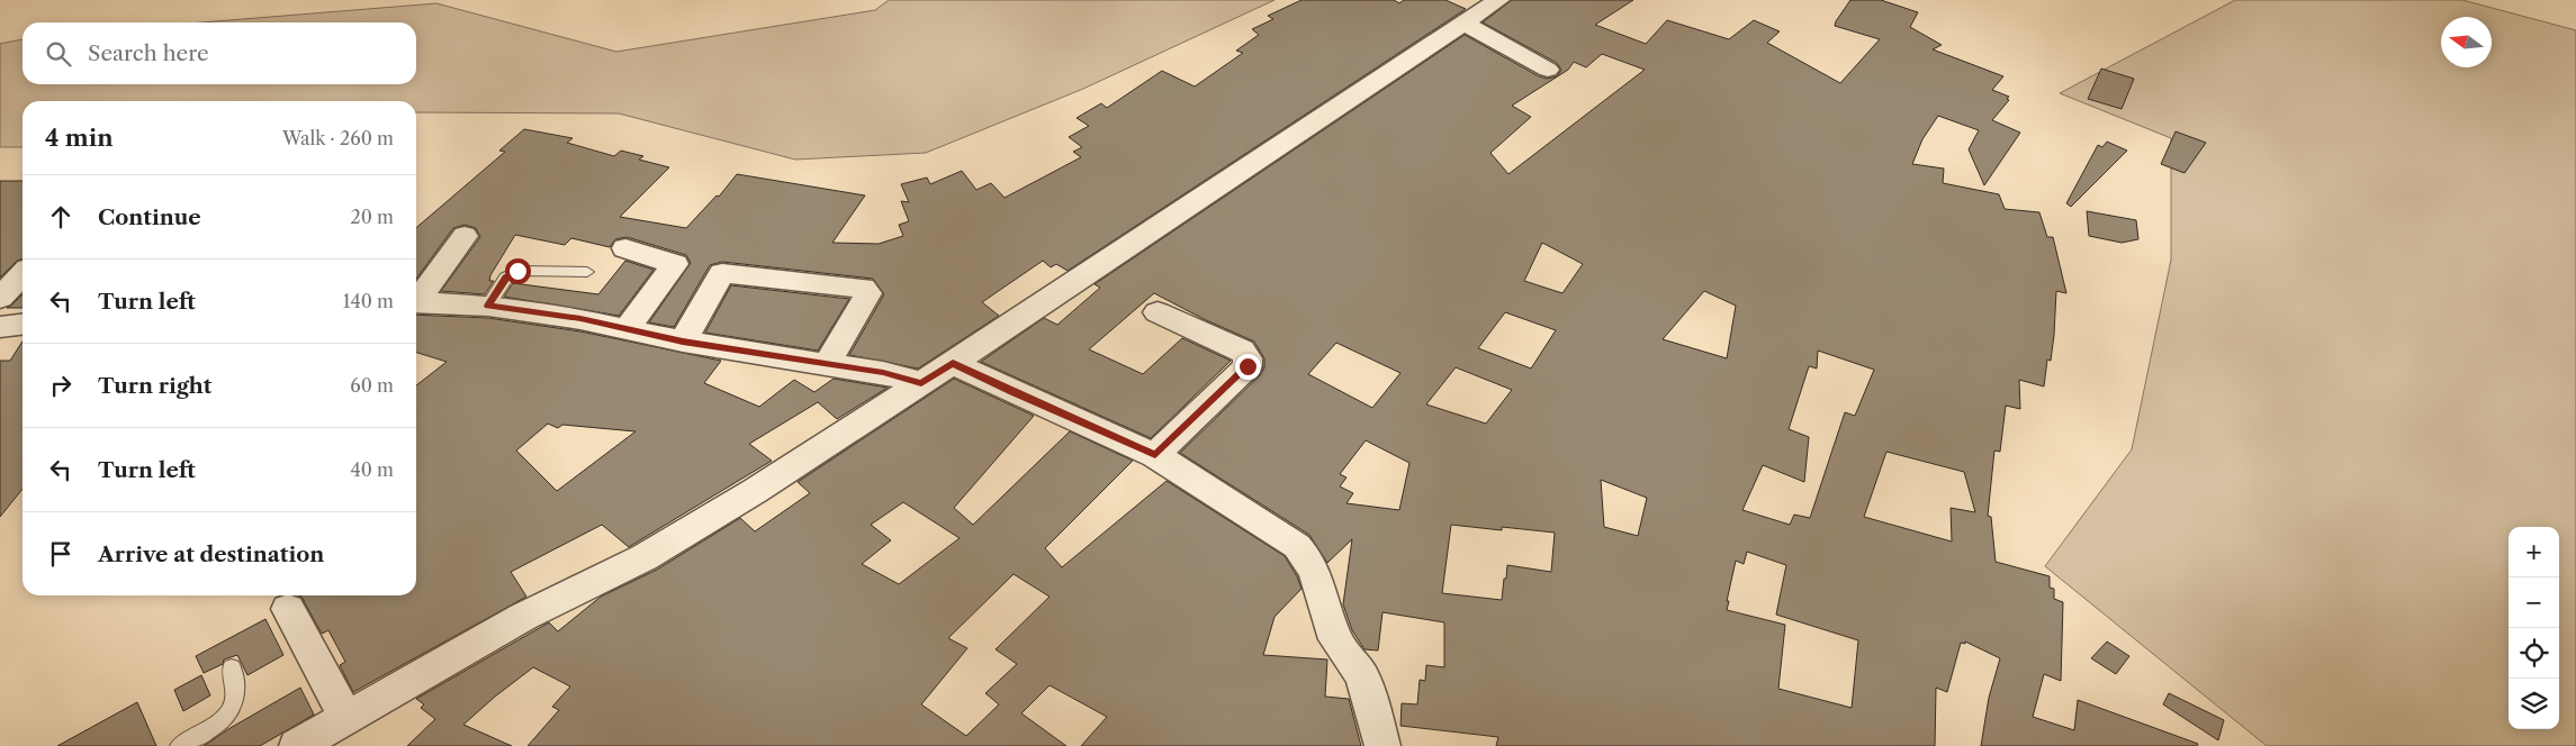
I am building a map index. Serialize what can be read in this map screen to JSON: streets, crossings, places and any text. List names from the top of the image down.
{
  "north": "left",
  "page": {
    "search": "Search here",
    "heading": ["4 min", "Walk · 260 m"],
    "list": [
      ["Continue", "20 m"],
      ["Turn left", "140 m"],
      ["Turn right", "60 m"],
      ["Turn left", "40 m"],
      "Arrive at destination"
    ],
    "map_buttons": ["+", "−"]
  }
}
